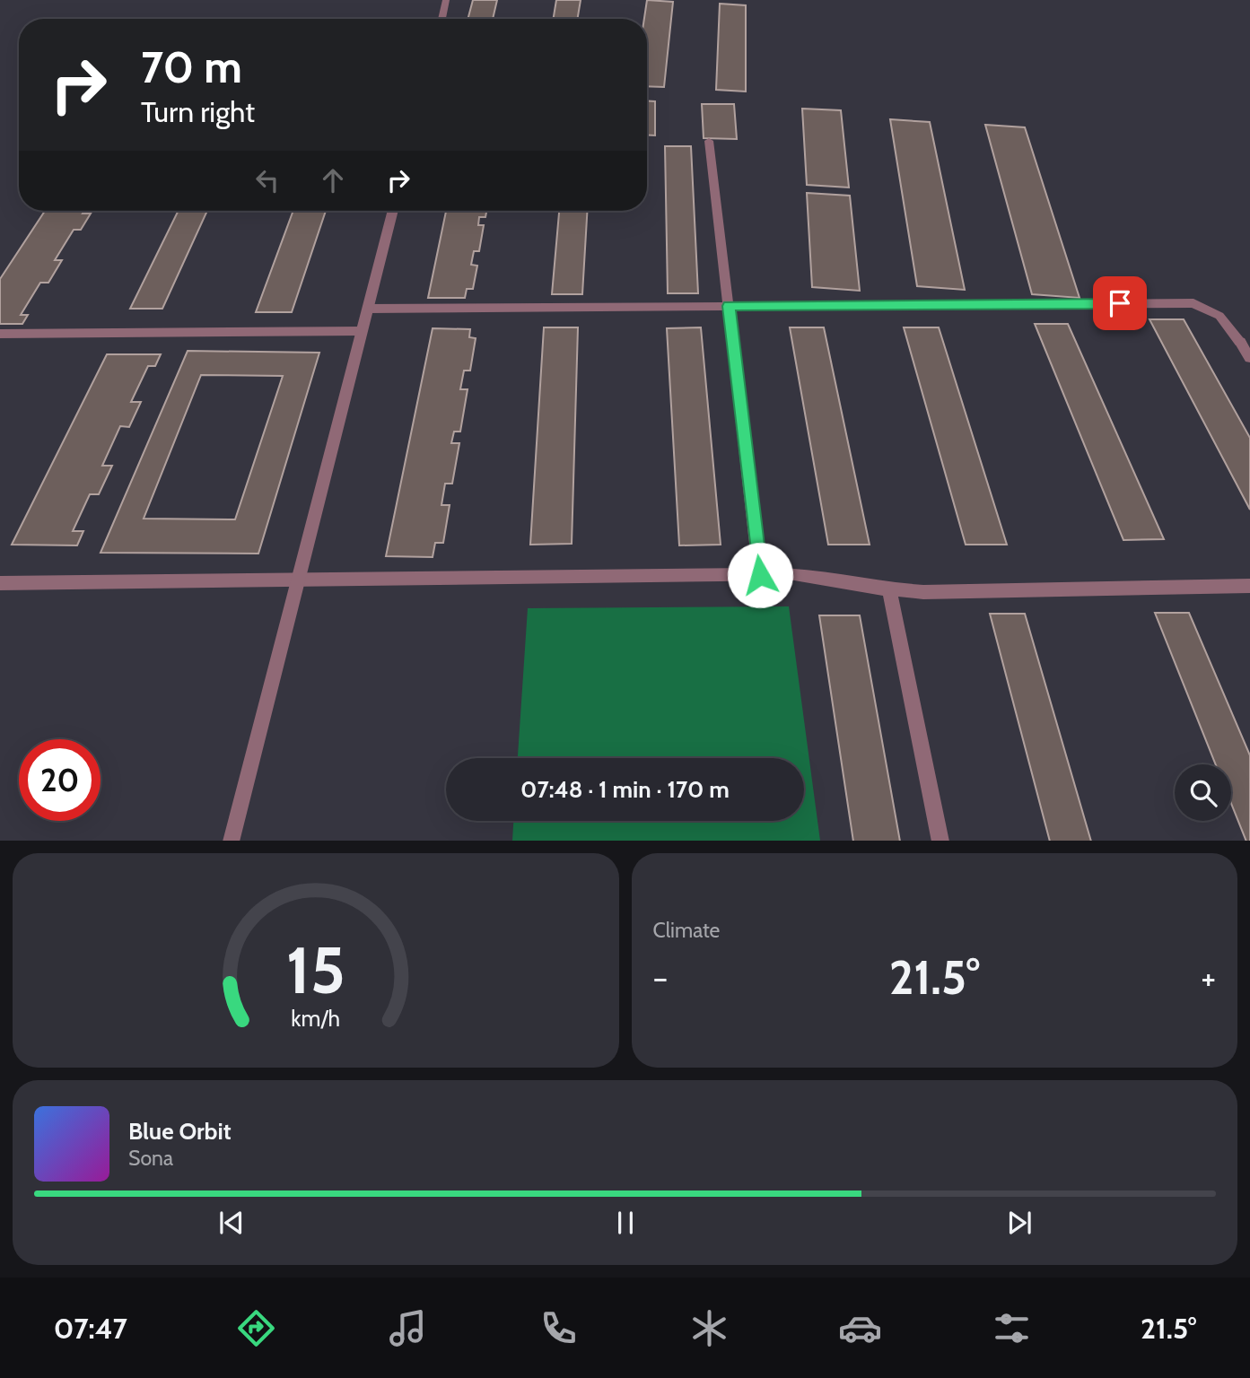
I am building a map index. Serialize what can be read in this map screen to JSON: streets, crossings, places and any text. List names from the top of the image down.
{
  "page": {
    "turn": ["70 m", "Turn right"],
    "limit": "20",
    "trip": "07:48 · 1 min · 170 m",
    "tile": "Climate",
    "heat": ["−", "21.5°", "+"],
    "song": ["Blue Orbit", "Sona"],
    "tabs": ["07:47", "21.5°"],
    "gauge": ["15", "km/h"]
  }
}
